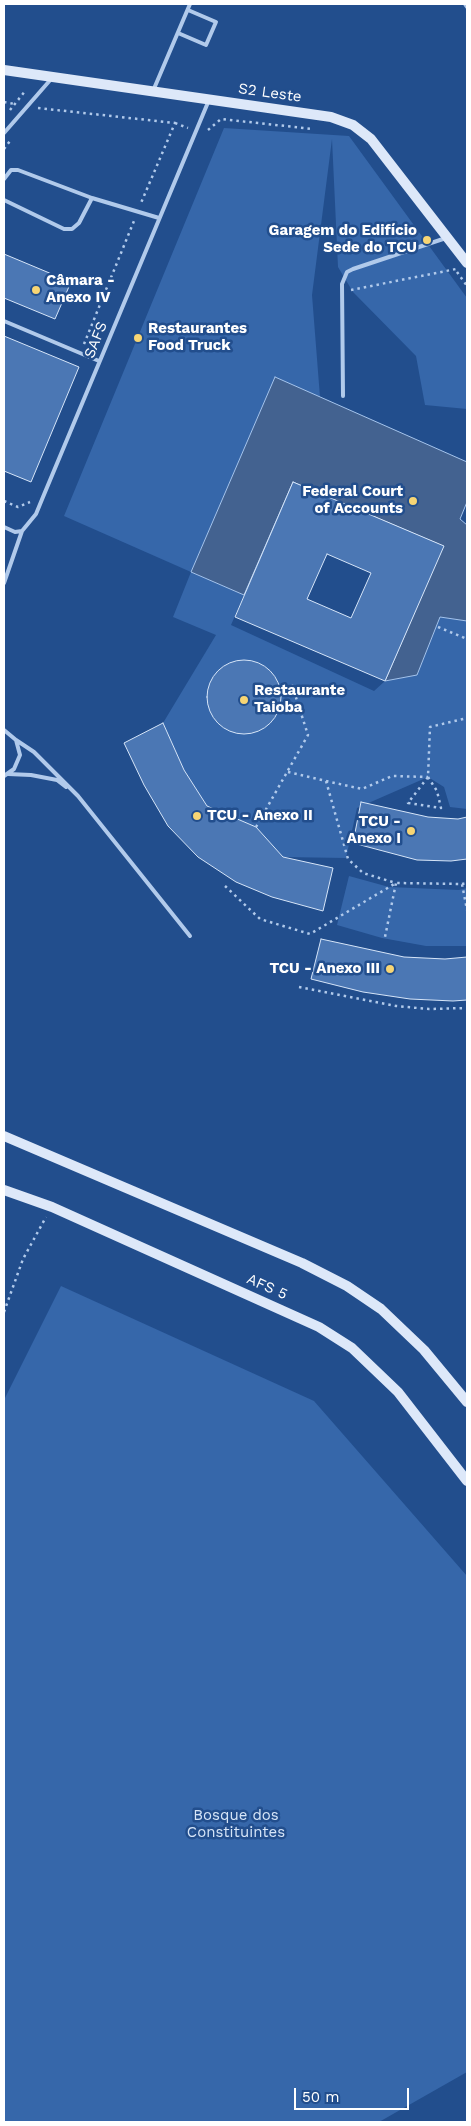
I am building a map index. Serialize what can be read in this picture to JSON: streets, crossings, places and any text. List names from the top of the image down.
{
  "streets": {
    "main road": ["S2 Leste", "AFS 5"],
    "lane": ["SAFS"]
  },
  "crossings": [
    ["S2 Leste", "SAFS"]
  ],
  "parks": ["Bosque dos Constituintes"],
  "places": [
    "Garagem do Edifício Sede do TCU",
    "Câmara - Anexo IV",
    "Restaurantes Food Truck",
    "Federal Court of Accounts",
    "Restaurante Taioba",
    "TCU - Anexo II",
    "TCU - Anexo I",
    "TCU - Anexo III"
  ],
  "scale_bar": "50 m"
}
